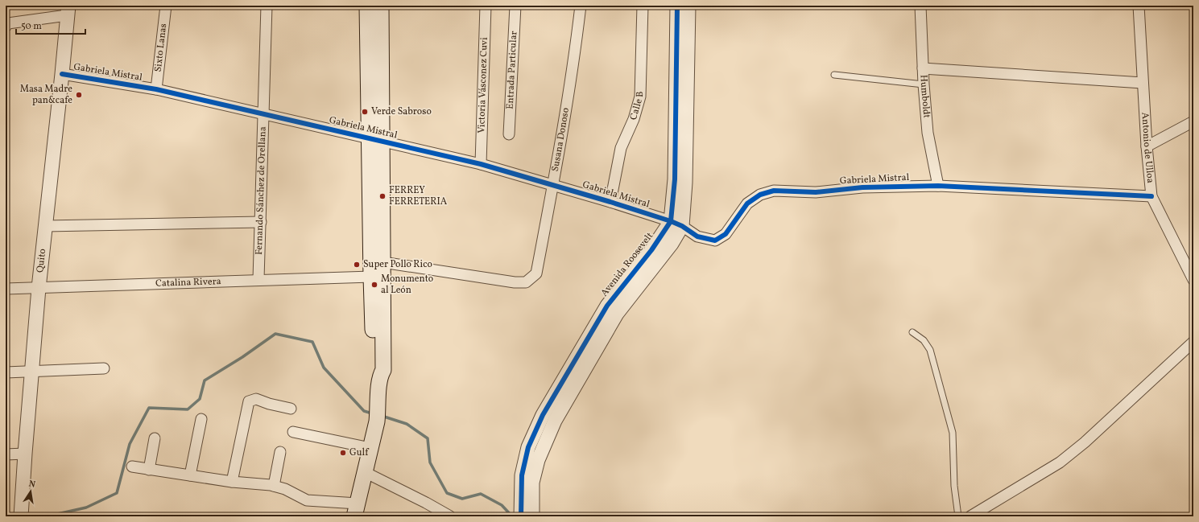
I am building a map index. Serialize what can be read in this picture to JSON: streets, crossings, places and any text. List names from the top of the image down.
{
  "streets": {
    "street": [
      "Sixto Lanas",
      "Entrada Particular",
      "Gabriela Mistral",
      "Victoria Vásconez Cuvi",
      "Humboldt",
      "Calle B",
      "Susana Donoso",
      "Antonio de Ulloa",
      "Fernando Sánchez de Orellana",
      "Quito",
      "Avenida Roosevelt",
      "Catalina Rivera"
    ]
  },
  "crossings": [
    ["Sixto Lanas", "Gabriela Mistral"],
    ["Gabriela Mistral", "Victoria Vásconez Cuvi"],
    ["Gabriela Mistral", "Humboldt"],
    ["Gabriela Mistral", "Calle B"],
    ["Gabriela Mistral", "Susana Donoso"],
    ["Gabriela Mistral", "Antonio de Ulloa"],
    ["Gabriela Mistral", "Fernando Sánchez de Orellana"],
    ["Gabriela Mistral", "Quito"],
    ["Gabriela Mistral", "Avenida Roosevelt"],
    ["Fernando Sánchez de Orellana", "Catalina Rivera"],
    ["Quito", "Catalina Rivera"]
  ],
  "places": [
    "Masa Madre pan&cafe",
    "Verde Sabroso",
    "FERREY FERRETERIA",
    "Super Pollo Rico",
    "Monumento al León",
    "Gulf"
  ],
  "scale_bar": "50 m",
  "north": "top"
}
